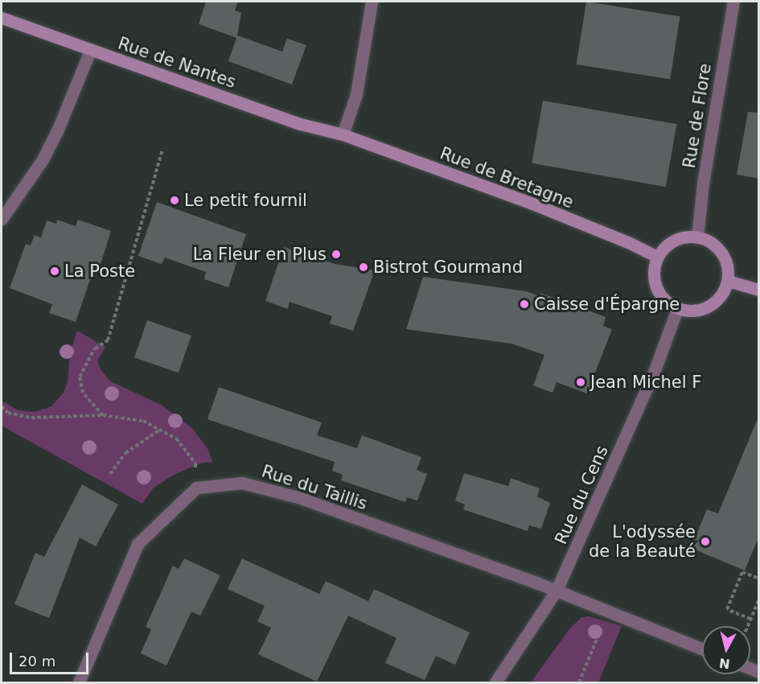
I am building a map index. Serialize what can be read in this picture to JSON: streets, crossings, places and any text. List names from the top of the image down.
{
  "streets": {
    "main road": ["Rue de Nantes", "Rue de Bretagne"],
    "street": ["Rue de Flore", "Rue du Taillis", "Rue du Cens"]
  },
  "crossings": [
    ["Rue de Nantes", "Rue de Bretagne"],
    ["Rue de Flore", "Rue de Bretagne"],
    ["Rue de Flore", "Rue du Cens"],
    ["Rue de Bretagne", "Rue du Cens"],
    ["Rue du Taillis", "Rue du Cens"]
  ],
  "places": [
    "Le petit fournil",
    "La Fleur en Plus",
    "Bistrot Gourmand",
    "La Poste",
    "Caisse d'Épargne",
    "Jean Michel F",
    "L'odyssée de la Beauté"
  ],
  "scale_bar": "20 m",
  "north": "bottom"
}
